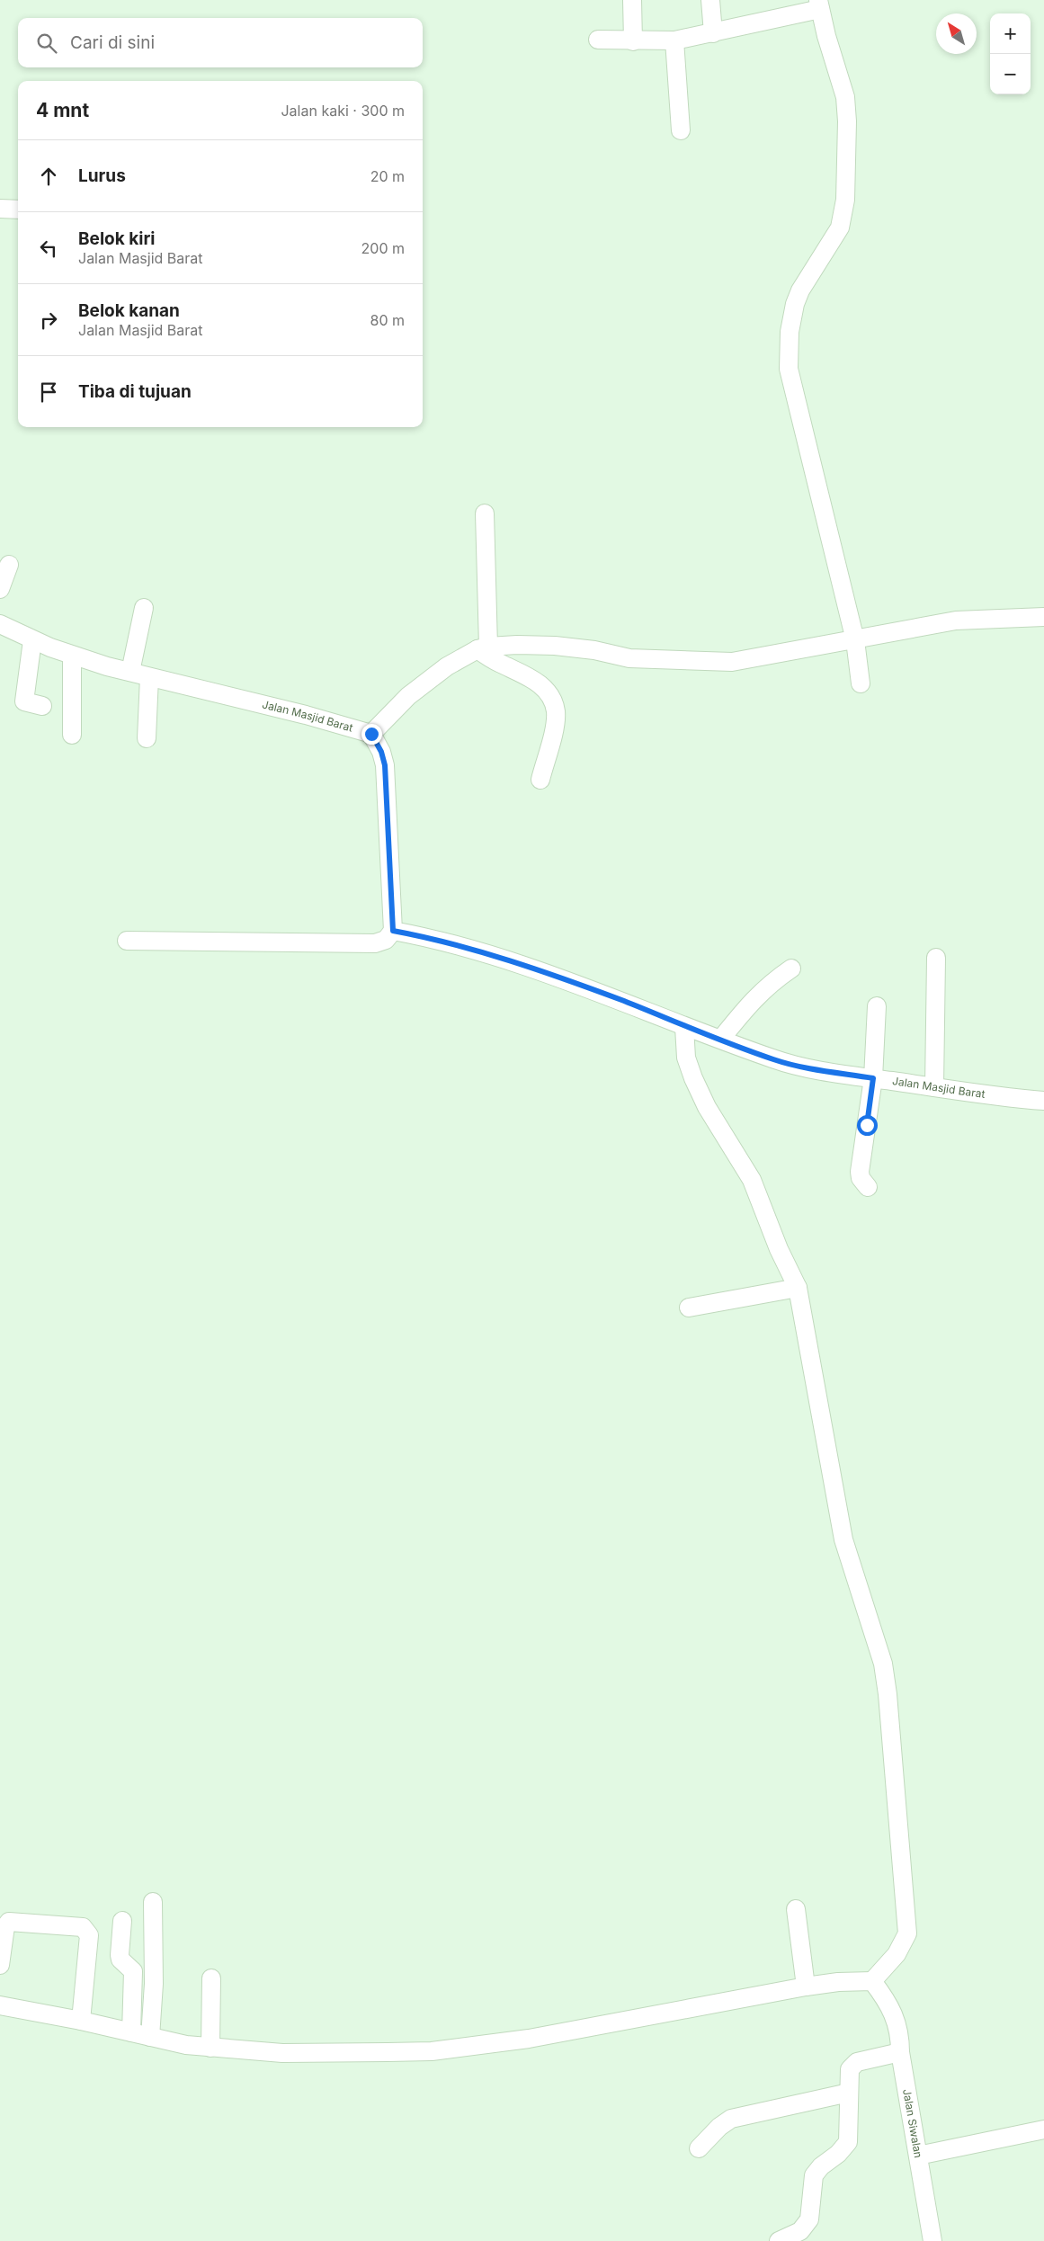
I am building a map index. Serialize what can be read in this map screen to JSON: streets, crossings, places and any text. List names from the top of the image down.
{
  "streets": {
    "street": ["Jalan Masjid Barat", "Jalan Siwalan"]
  },
  "north": "top left",
  "page": {
    "map_buttons": ["+", "−"],
    "search": "Cari di sini",
    "heading": ["4 mnt", "Jalan kaki · 300 m"],
    "list": [
      ["Lurus", "20 m"],
      ["Belok kiri", "Jalan Masjid Barat", "200 m"],
      ["Belok kanan", "Jalan Masjid Barat", "80 m"],
      "Tiba di tujuan"
    ]
  }
}
